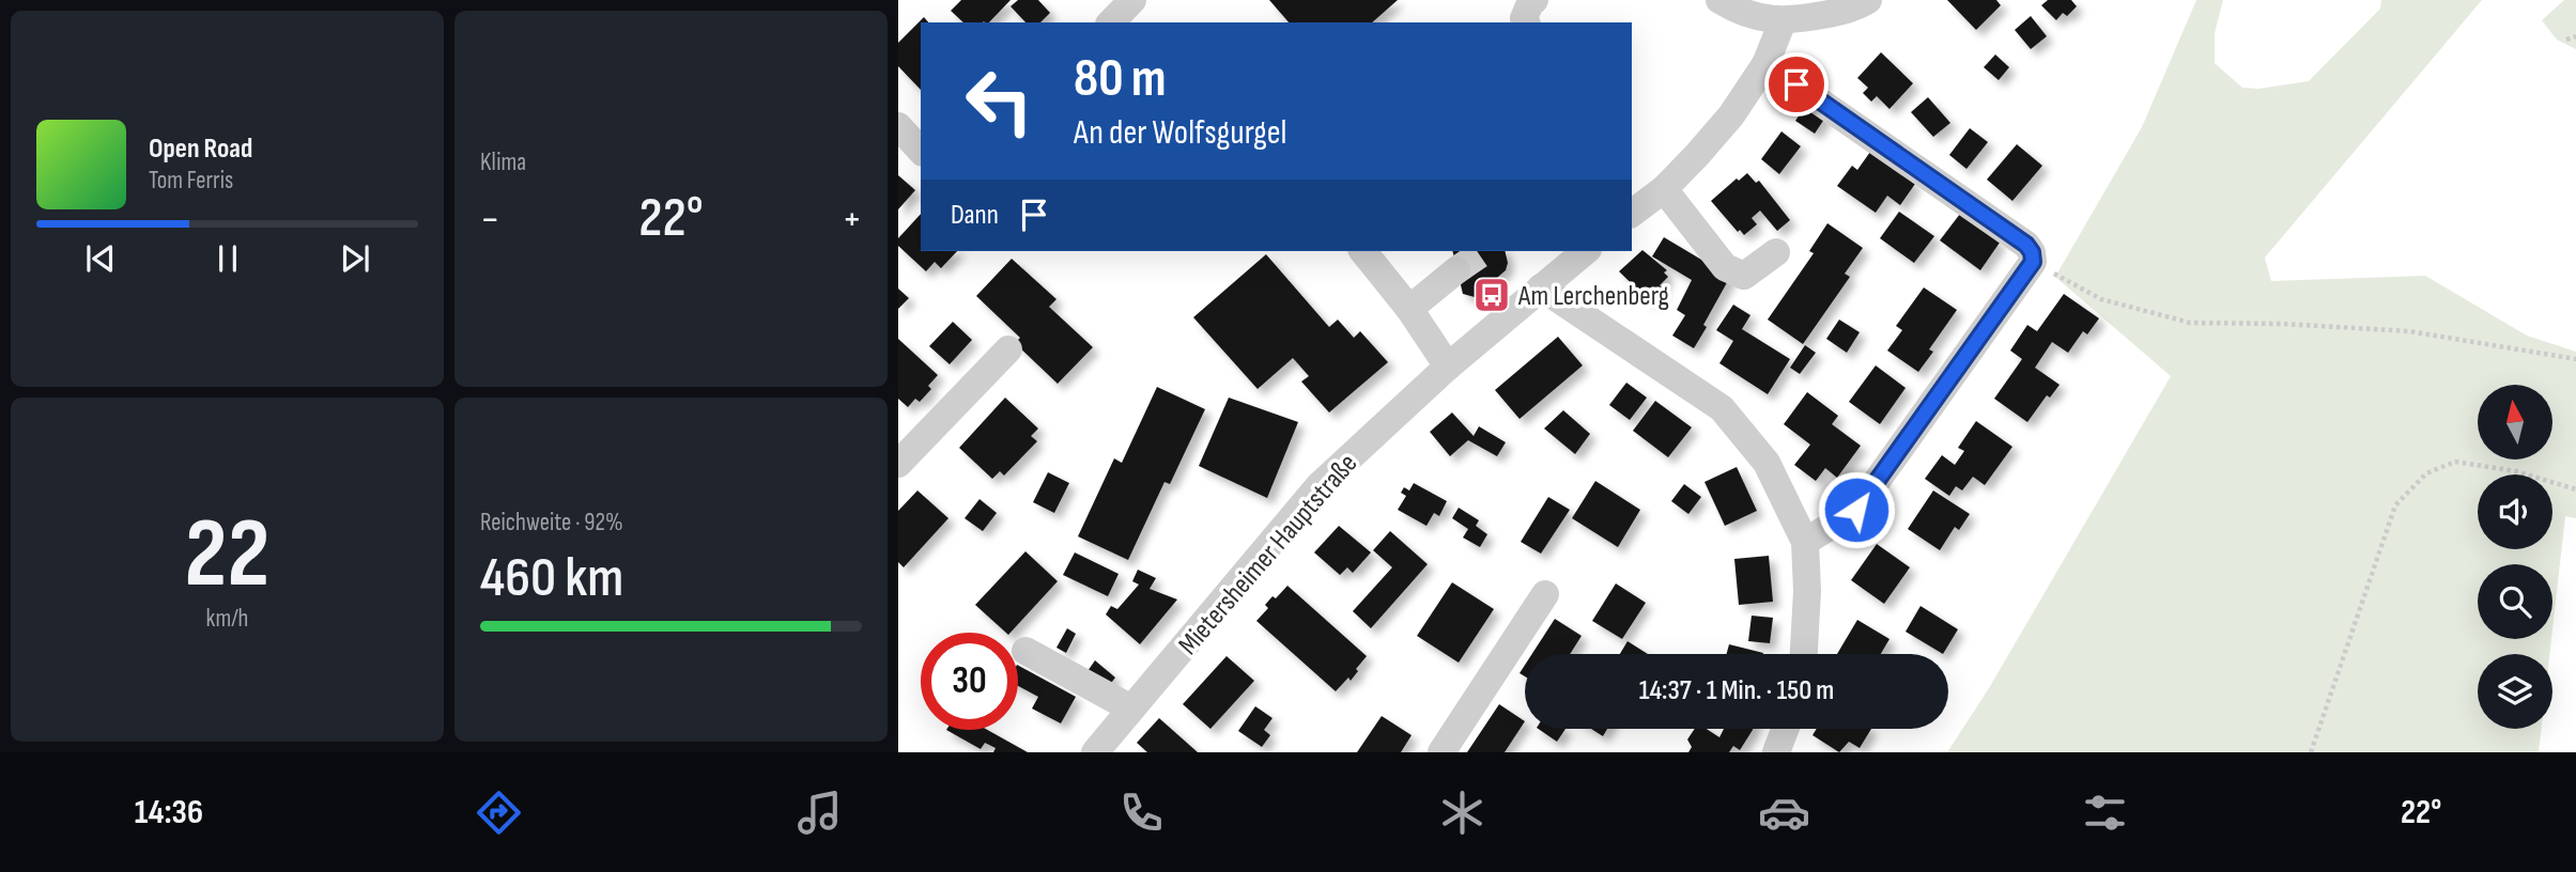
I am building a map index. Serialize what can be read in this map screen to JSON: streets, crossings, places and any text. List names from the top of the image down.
{
  "streets": {
    "street": ["Mietersheimer Hauptstraße"]
  },
  "places": {
    "bus stop": ["Am Lerchenberg"]
  },
  "north": "top",
  "page": {
    "tile": [
      "Klima",
      ["22", "km/h"],
      ["Reichweite · 92%", "460 km"]
    ],
    "turn": ["80 m", "An der Wolfsgurgel"],
    "song": ["Open Road", "Tom Ferris"],
    "then": "Dann",
    "heat": ["−", "22°", "+"],
    "limit": "30",
    "trip": "14:37 · 1 Min. · 150 m",
    "tabs": ["14:36", "22°"]
  }
}
